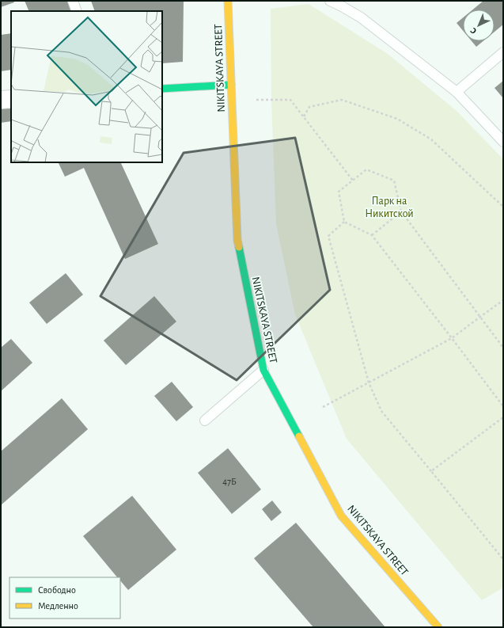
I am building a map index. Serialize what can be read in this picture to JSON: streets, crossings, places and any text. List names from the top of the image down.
{
  "streets": {
    "street": ["NIKITSKAYA STREET"]
  },
  "parks": ["Парк на Никитской"],
  "house_numbers": ["47Б"],
  "legend": ["Свободно", "Медленно"],
  "north": "bottom left"
}
